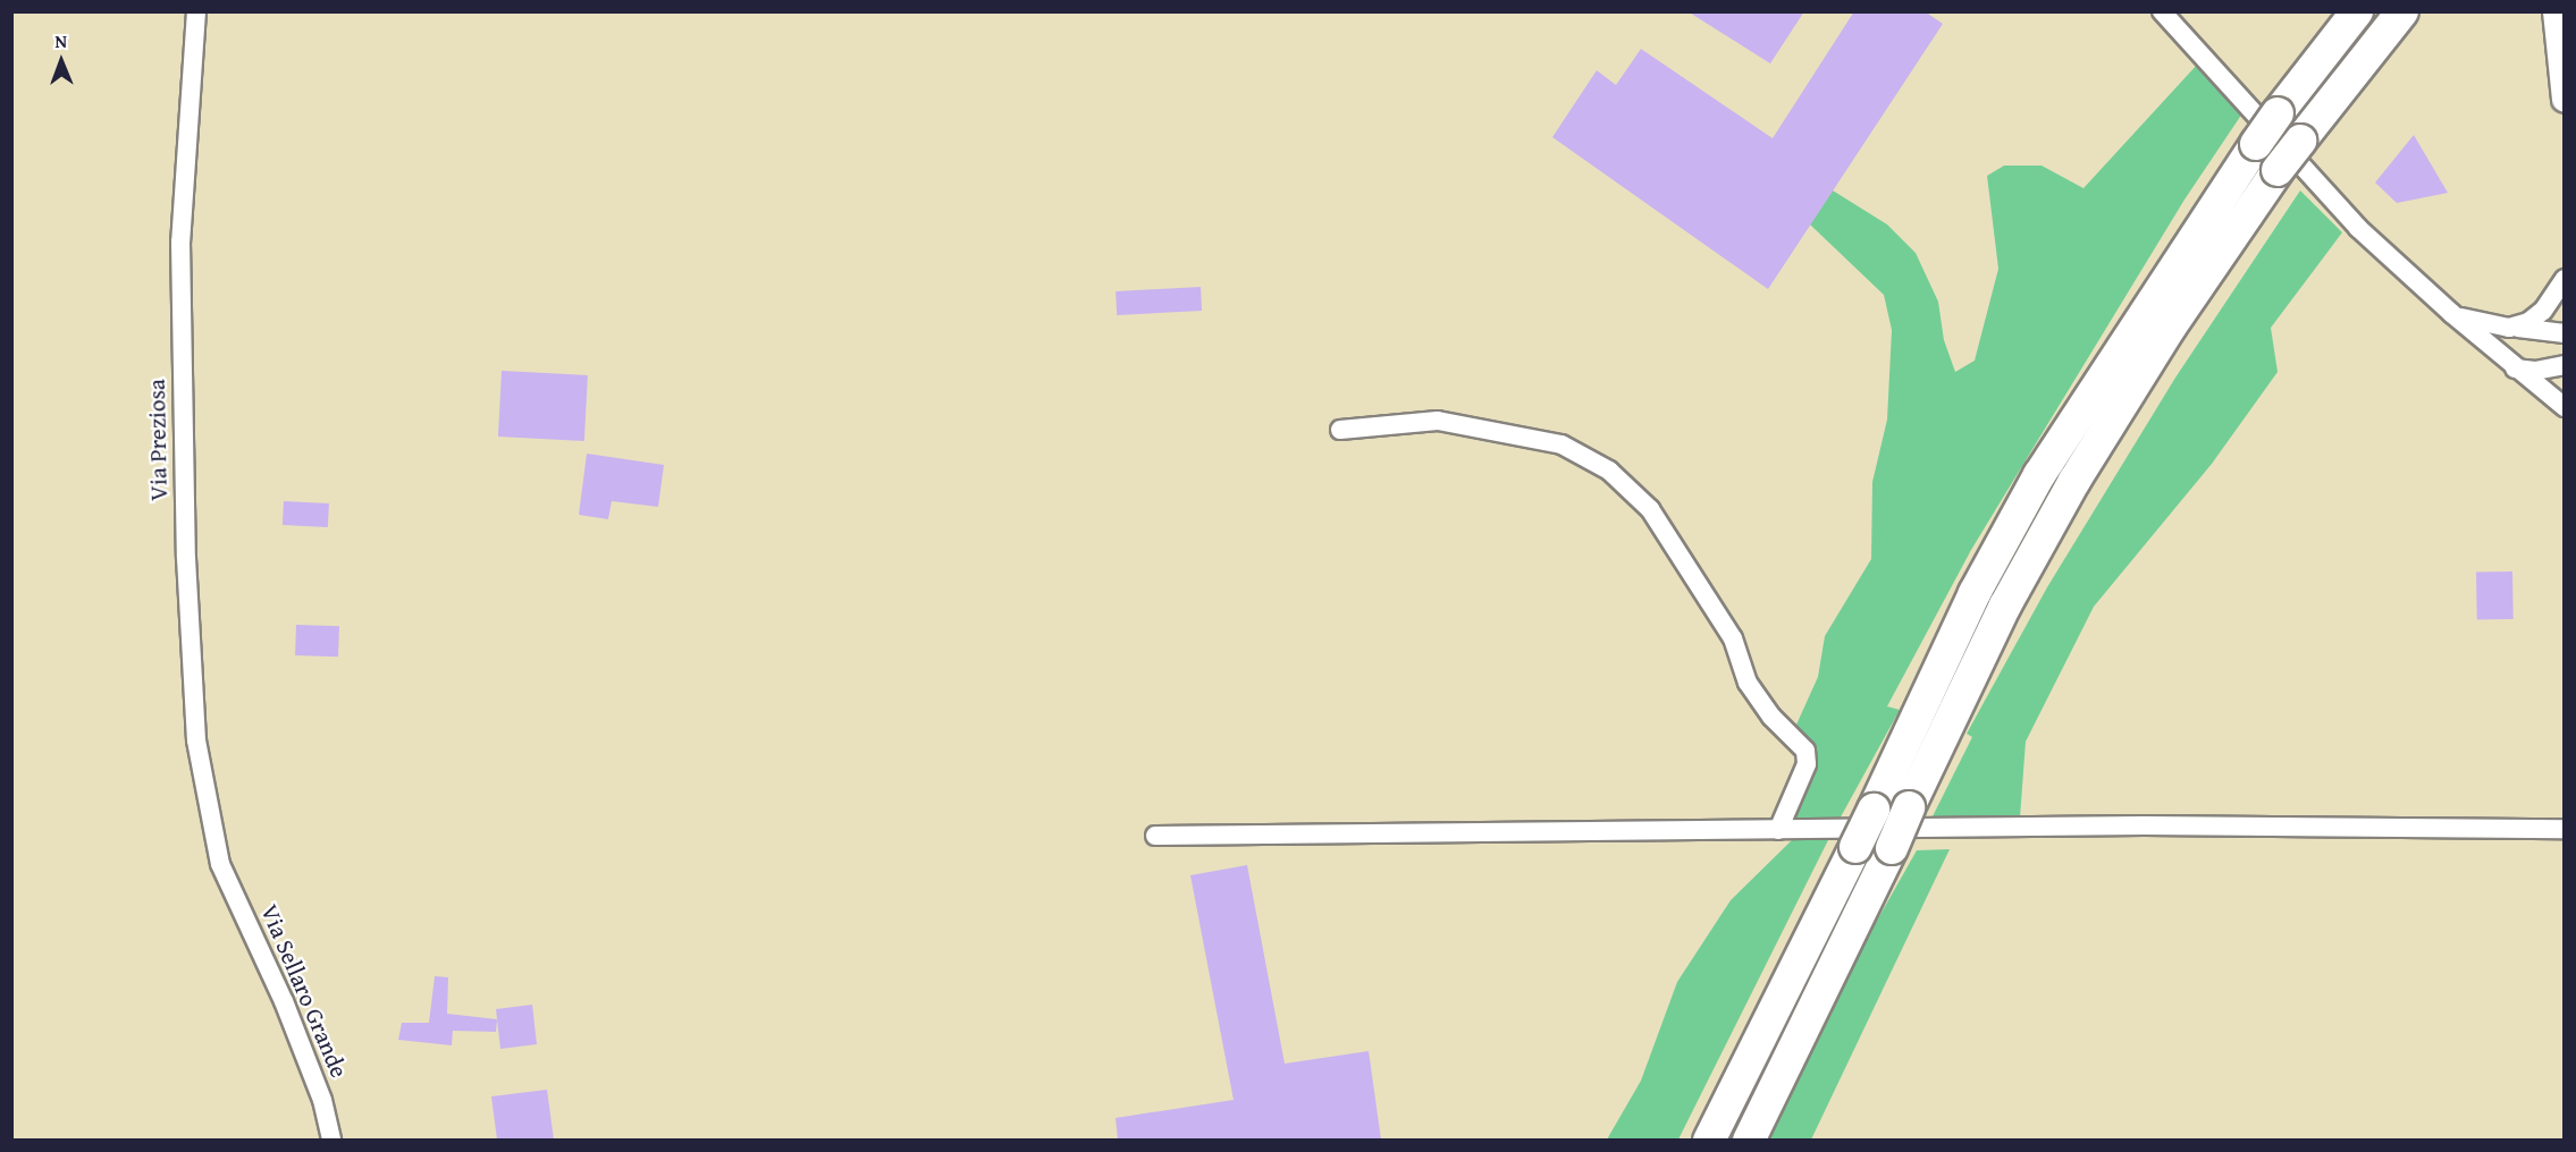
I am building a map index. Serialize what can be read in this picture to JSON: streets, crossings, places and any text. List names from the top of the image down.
{
  "streets": {
    "street": ["Via Preziosa", "Via Sellaro Grande"]
  },
  "crossings": [
    ["Via Preziosa", "Via Sellaro Grande"]
  ],
  "north": "top"
}
